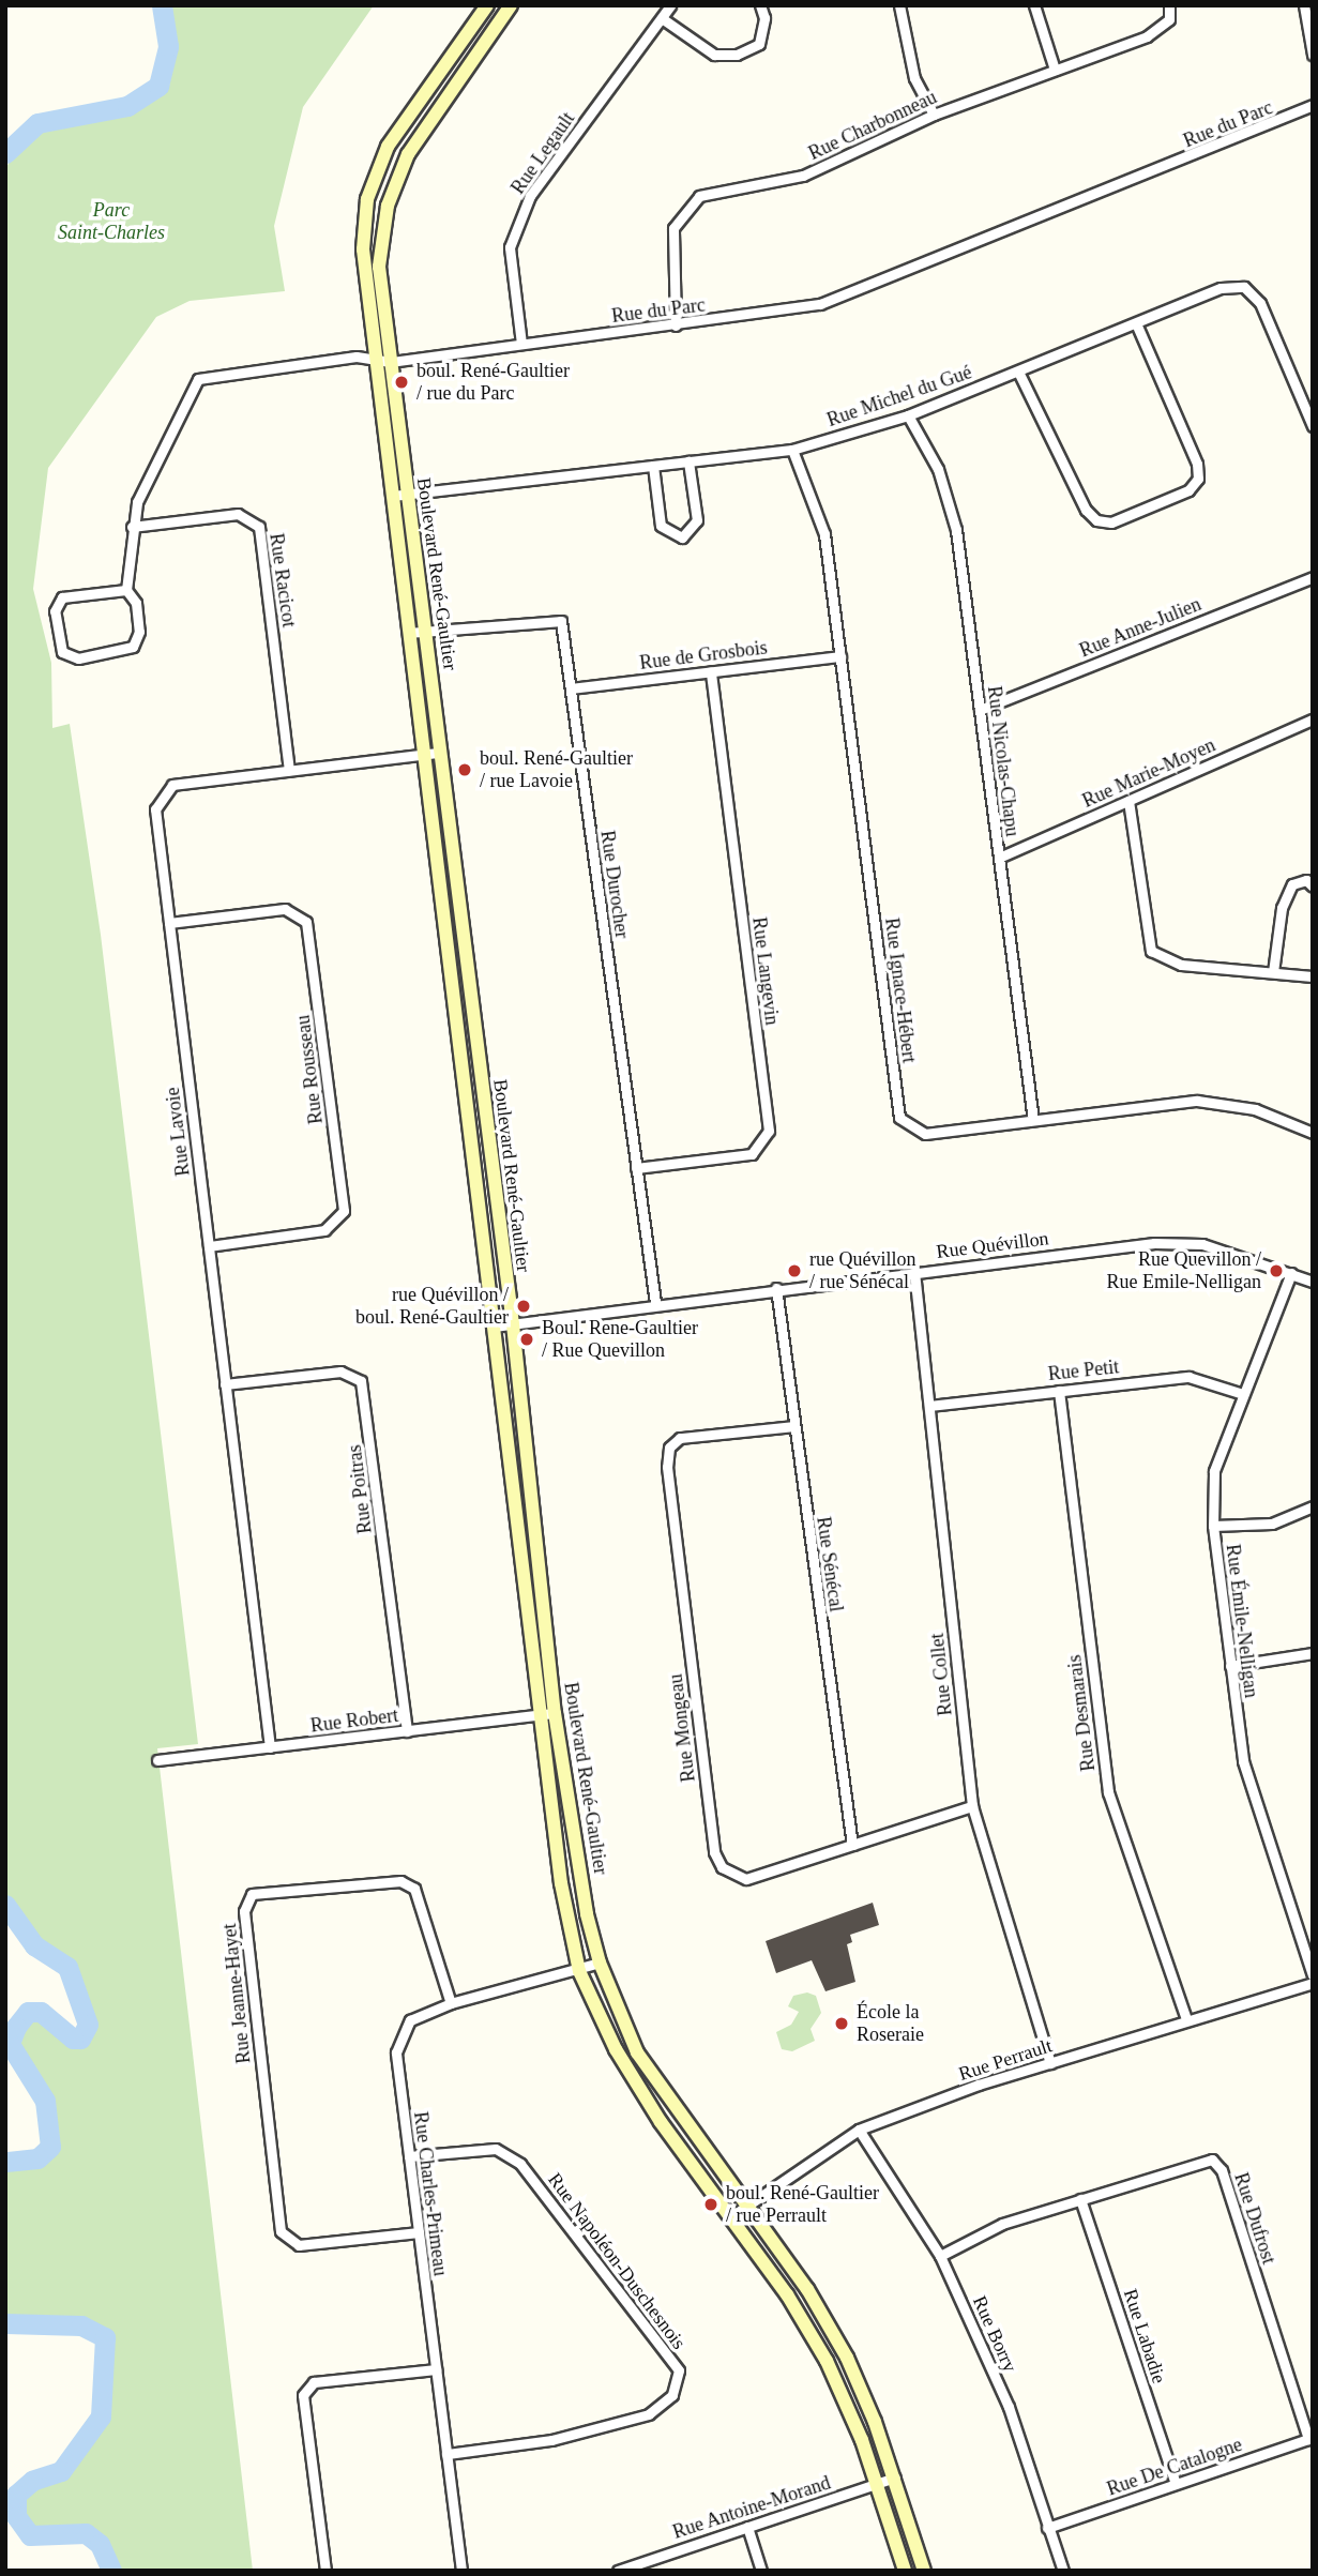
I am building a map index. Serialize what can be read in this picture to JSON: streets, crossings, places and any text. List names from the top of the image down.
{
  "streets": {
    "street": [
      "Rue du Parc",
      "Rue Charbonneau",
      "Rue Legault",
      "Rue Michel du Gué",
      "Boulevard René-Gaultier",
      "Rue Racicot",
      "Rue Anne-Julien",
      "Rue de Grosbois",
      "Rue Nicolas-Chapu",
      "Rue Marie-Moyen",
      "Rue Durocher",
      "Rue Langevin",
      "Rue Ignace-Hébert",
      "Rue Rousseau",
      "Rue Lavoie",
      "Rue Quévillon",
      "Rue Petit",
      "Rue Poitras",
      "Rue Sénécal",
      "Rue Émile-Nelligan",
      "Rue Collet",
      "Rue Desmarais",
      "Rue Robert",
      "Rue Mongeau",
      "Rue Jeanne-Hayet",
      "Rue Perrault",
      "Rue Charles-Primeau",
      "Rue Dufrost",
      "Rue Napoléon-Duschesnois",
      "Rue Borry",
      "Rue Labadie",
      "Rue De Catalogne",
      "Rue Antoine-Morand"
    ]
  },
  "crossings": [
    ["Rue du Parc", "Rue Charbonneau"],
    ["Rue du Parc", "Rue Legault"],
    ["Rue du Parc", "Boulevard René-Gaultier"],
    ["Rue du Parc", "Rue Racicot"],
    ["Rue Michel du Gué", "Boulevard René-Gaultier"],
    ["Rue Michel du Gué", "Rue Nicolas-Chapu"],
    ["Rue Michel du Gué", "Rue Ignace-Hébert"],
    ["Boulevard René-Gaultier", "Rue Durocher"],
    ["Boulevard René-Gaultier", "Rue Lavoie"],
    ["Boulevard René-Gaultier", "Rue Quévillon"],
    ["Boulevard René-Gaultier", "Rue Robert"],
    ["Boulevard René-Gaultier", "Rue Perrault"],
    ["Boulevard René-Gaultier", "Rue Charles-Primeau"],
    ["Boulevard René-Gaultier", "Rue Antoine-Morand"],
    ["Rue Racicot", "Rue Lavoie"],
    ["Rue Anne-Julien", "Rue Nicolas-Chapu"],
    ["Rue de Grosbois", "Rue Durocher"],
    ["Rue de Grosbois", "Rue Langevin"],
    ["Rue de Grosbois", "Rue Ignace-Hébert"],
    ["Rue Nicolas-Chapu", "Rue Marie-Moyen"],
    ["Rue Nicolas-Chapu", "Rue Ignace-Hébert"],
    ["Rue Durocher", "Rue Langevin"],
    ["Rue Durocher", "Rue Quévillon"],
    ["Rue Rousseau", "Rue Lavoie"],
    ["Rue Lavoie", "Rue Poitras"],
    ["Rue Lavoie", "Rue Robert"],
    ["Rue Quévillon", "Rue Sénécal"],
    ["Rue Quévillon", "Rue Émile-Nelligan"],
    ["Rue Quévillon", "Rue Collet"],
    ["Rue Petit", "Rue Émile-Nelligan"],
    ["Rue Petit", "Rue Collet"],
    ["Rue Petit", "Rue Desmarais"],
    ["Rue Poitras", "Rue Robert"],
    ["Rue Sénécal", "Rue Mongeau"],
    ["Rue Collet", "Rue Mongeau"],
    ["Rue Collet", "Rue Perrault"],
    ["Rue Desmarais", "Rue Perrault"],
    ["Rue Jeanne-Hayet", "Rue Charles-Primeau"],
    ["Rue Perrault", "Rue Borry"],
    ["Rue Charles-Primeau", "Rue Napoléon-Duschesnois"],
    ["Rue Dufrost", "Rue Borry"],
    ["Rue Dufrost", "Rue Labadie"],
    ["Rue Dufrost", "Rue De Catalogne"],
    ["Rue Borry", "Rue De Catalogne"],
    ["Rue Labadie", "Rue De Catalogne"]
  ],
  "parks": ["Parc Saint-Charles"],
  "places": [
    "boul. René-Gaultier / rue du Parc",
    "boul. René-Gaultier / rue Lavoie",
    "rue Quévillon / rue Sénécal",
    "Rue Quevillon / Rue Emile-Nelligan",
    "rue Quévillon / boul. René-Gaultier",
    "Boul. Rene-Gaultier / Rue Quevillon",
    "École la Roseraie",
    "boul. René-Gaultier / rue Perrault"
  ]
}
